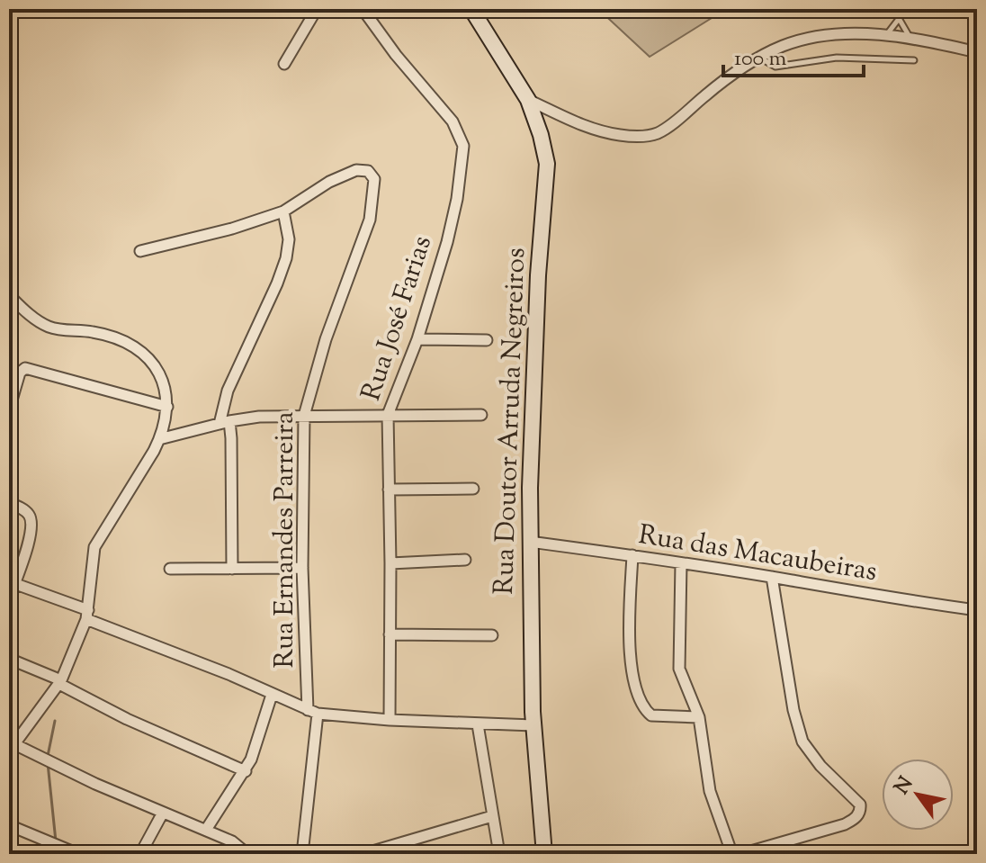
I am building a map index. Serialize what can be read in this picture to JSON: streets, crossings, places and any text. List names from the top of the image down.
{
  "streets": {
    "street": [
      "Rua José Farias",
      "Rua Doutor Arruda Negreiros",
      "Rua Ernandes Parreira",
      "Rua das Macaubeiras"
    ]
  },
  "crossings": [
    ["Rua Doutor Arruda Negreiros", "Rua das Macaubeiras"]
  ],
  "scale_bar": "100 m",
  "north": "top left"
}
